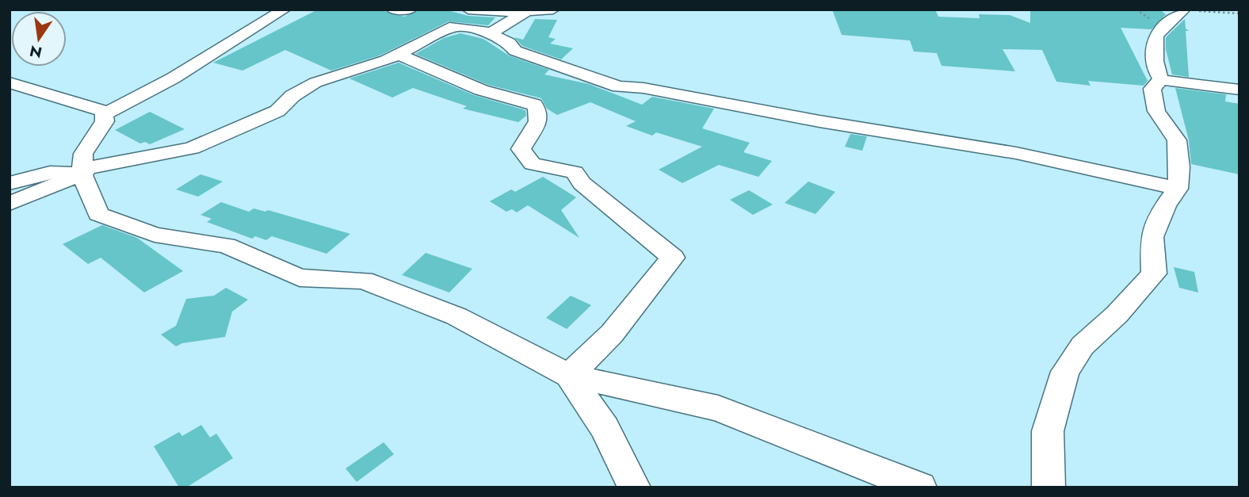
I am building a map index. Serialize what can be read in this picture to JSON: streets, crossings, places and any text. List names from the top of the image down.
{
  "north": "bottom"
}
